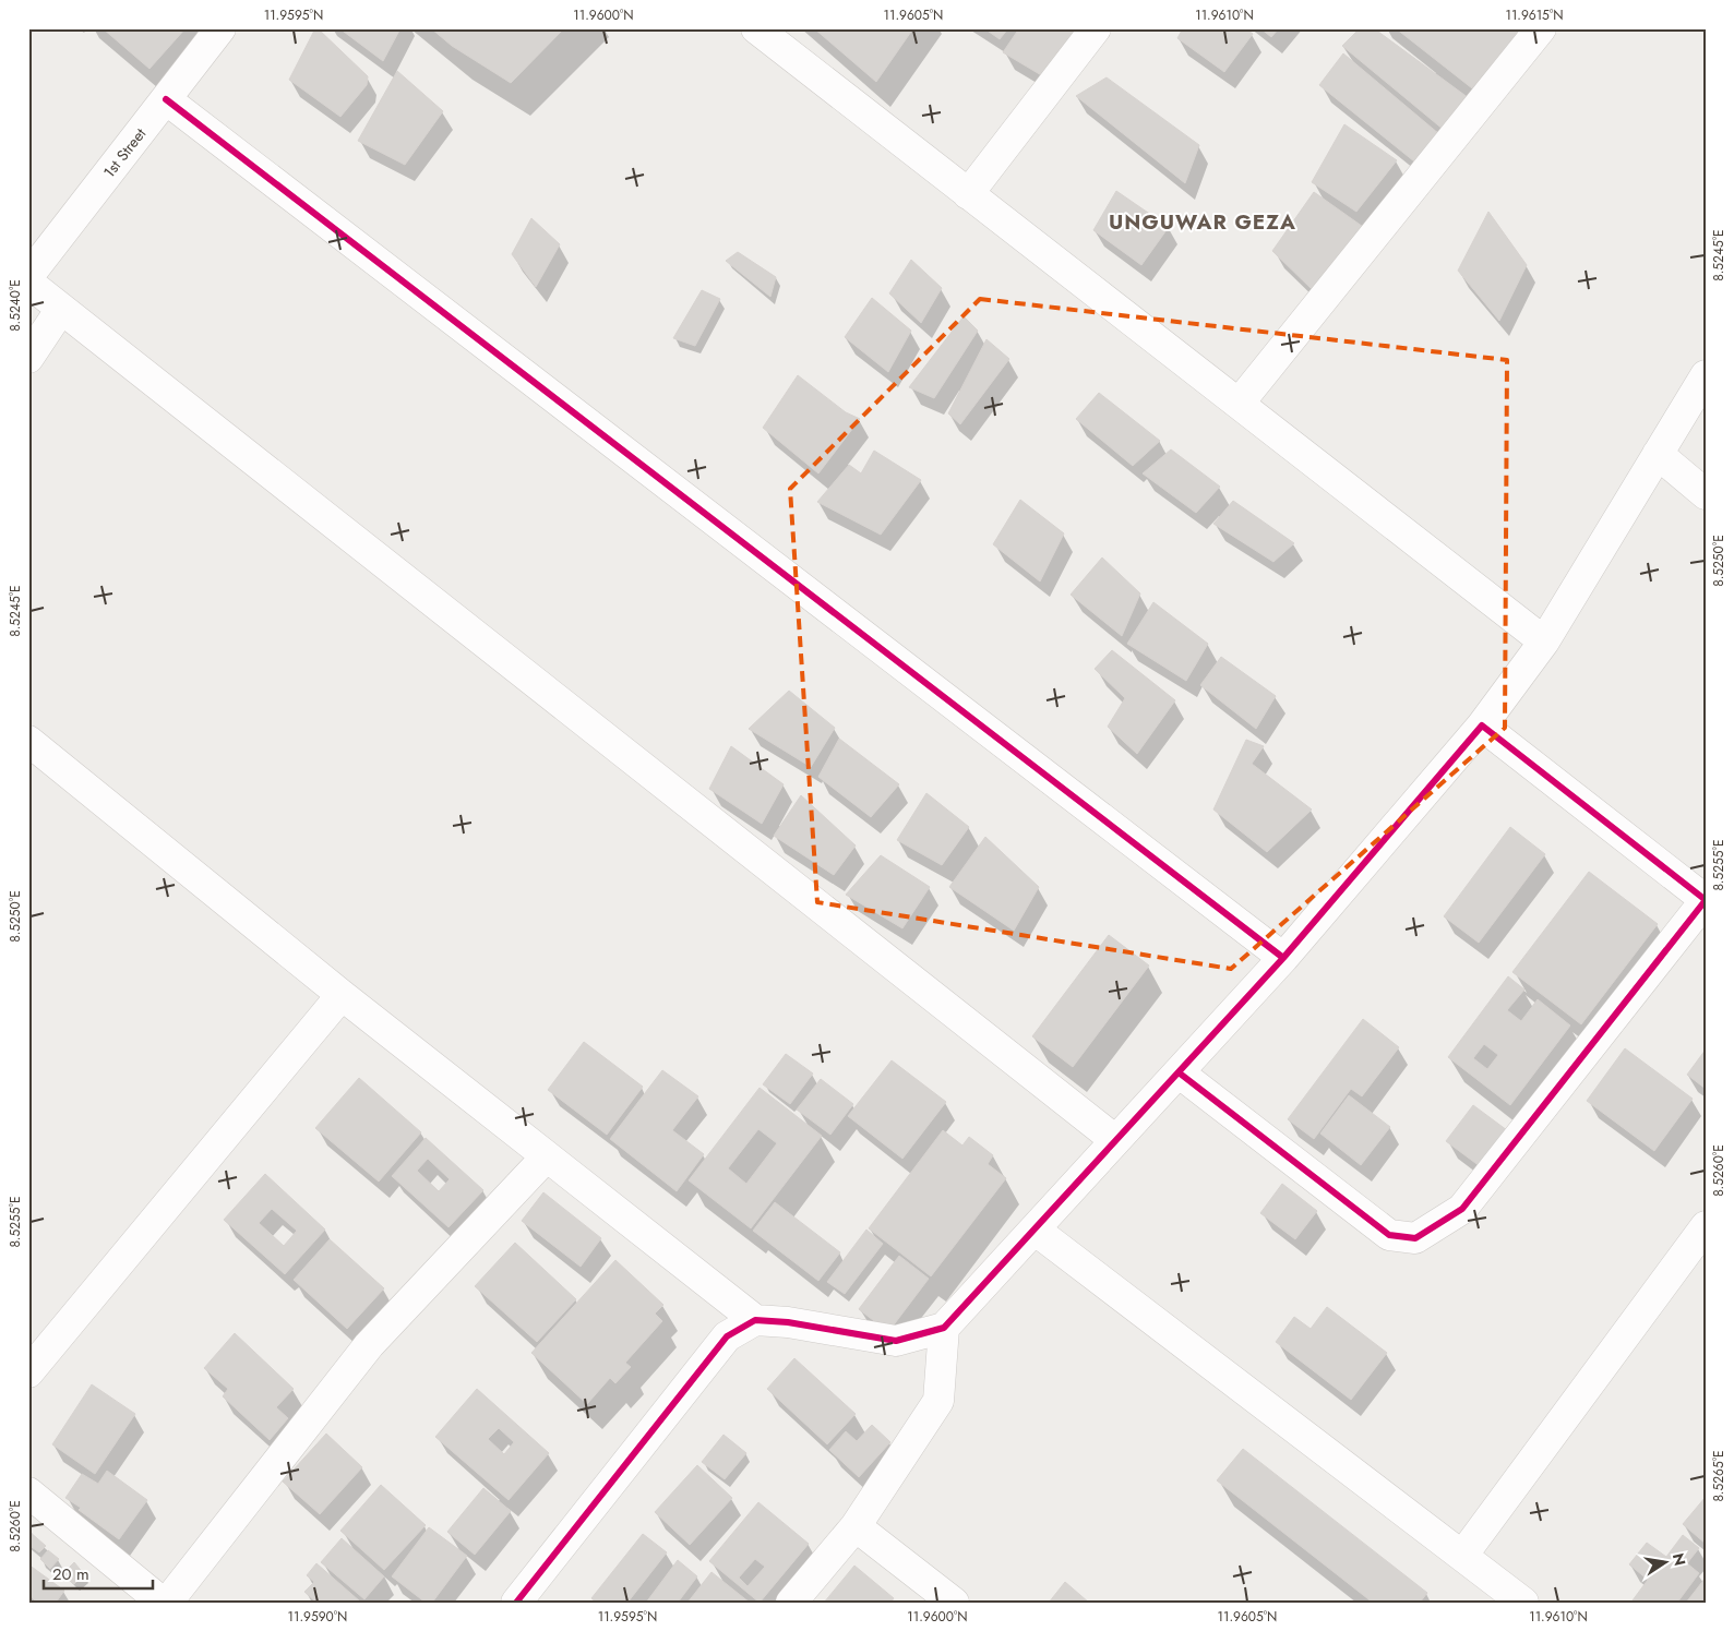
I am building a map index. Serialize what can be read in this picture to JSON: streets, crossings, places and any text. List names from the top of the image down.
{
  "streets": {
    "street": ["1st Street"]
  },
  "districts": ["UNGUWAR GEZA"],
  "scale_bar": "20 m",
  "north": "right",
  "coordinates": [
    "11.9595°N",
    "11.9600°N",
    "11.9605°N",
    "11.9610°N",
    "11.9615°N",
    "8.5245°E",
    "8.5240°E",
    "8.5250°E",
    "8.5255°E",
    "8.5260°E",
    "8.5265°E",
    "11.9590°N"
  ]
}
